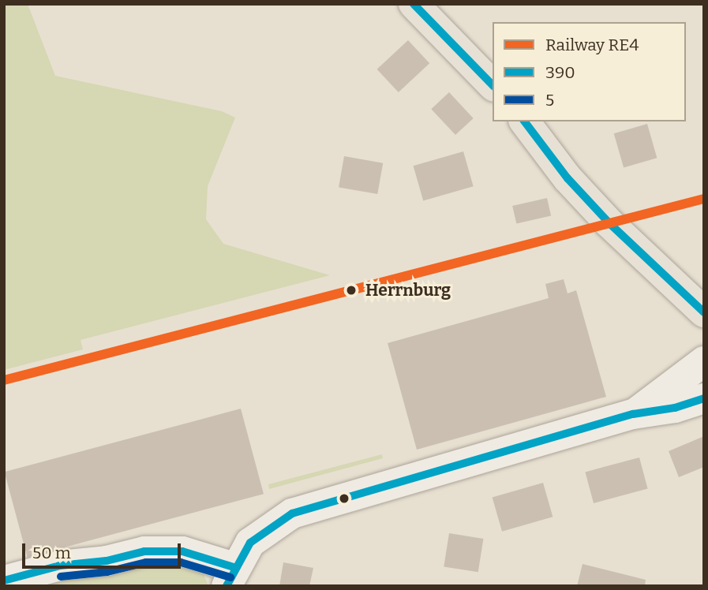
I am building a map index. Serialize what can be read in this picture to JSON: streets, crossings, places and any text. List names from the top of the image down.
{
  "places": ["Herrnburg"],
  "lines": ["transit line 390", "rail line RE4", "transit line 5"],
  "legend": ["Railway RE4", "390", "5"],
  "scale_bar": "50 m"
}
